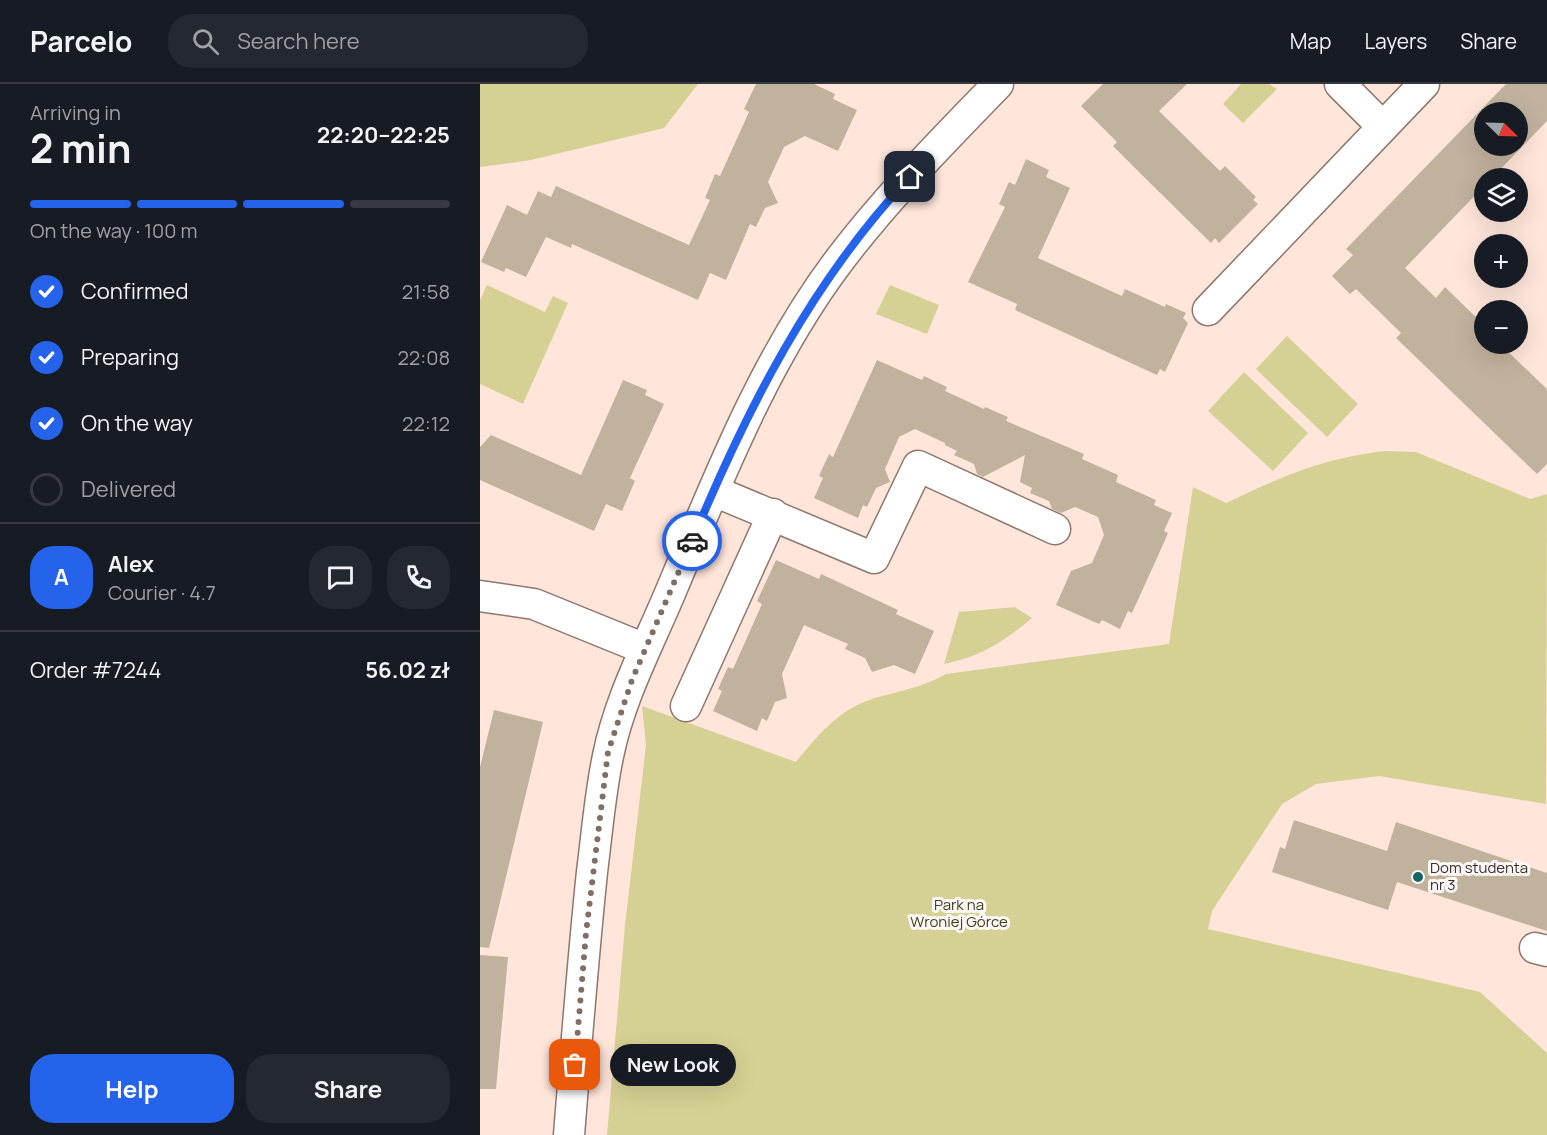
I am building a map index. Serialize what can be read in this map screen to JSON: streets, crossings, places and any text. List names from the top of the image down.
{
  "parks": ["Park na Wroniej Górce"],
  "places": ["Dom studenta nr 3", "New Look"],
  "north": "bottom right",
  "page": {
    "header": "Parcelo",
    "search": "Search here",
    "nav": ["Map", "Layers", "Share"],
    "heading": ["2 min", "Arriving in", "22:20–22:25"],
    "panel": [
      "Alex",
      "Courier · 4.7",
      "Order #7244",
      "56.02 zł"
    ],
    "map_buttons": ["+", "−"],
    "bar": "On the way · 100 m",
    "list": [
      ["Confirmed", "21:58"],
      ["Preparing", "22:08"],
      ["On the way", "22:12"],
      "Delivered"
    ],
    "round": "A",
    "buttons": ["Help", "Share"],
    "bubble": "New Look"
  }
}
